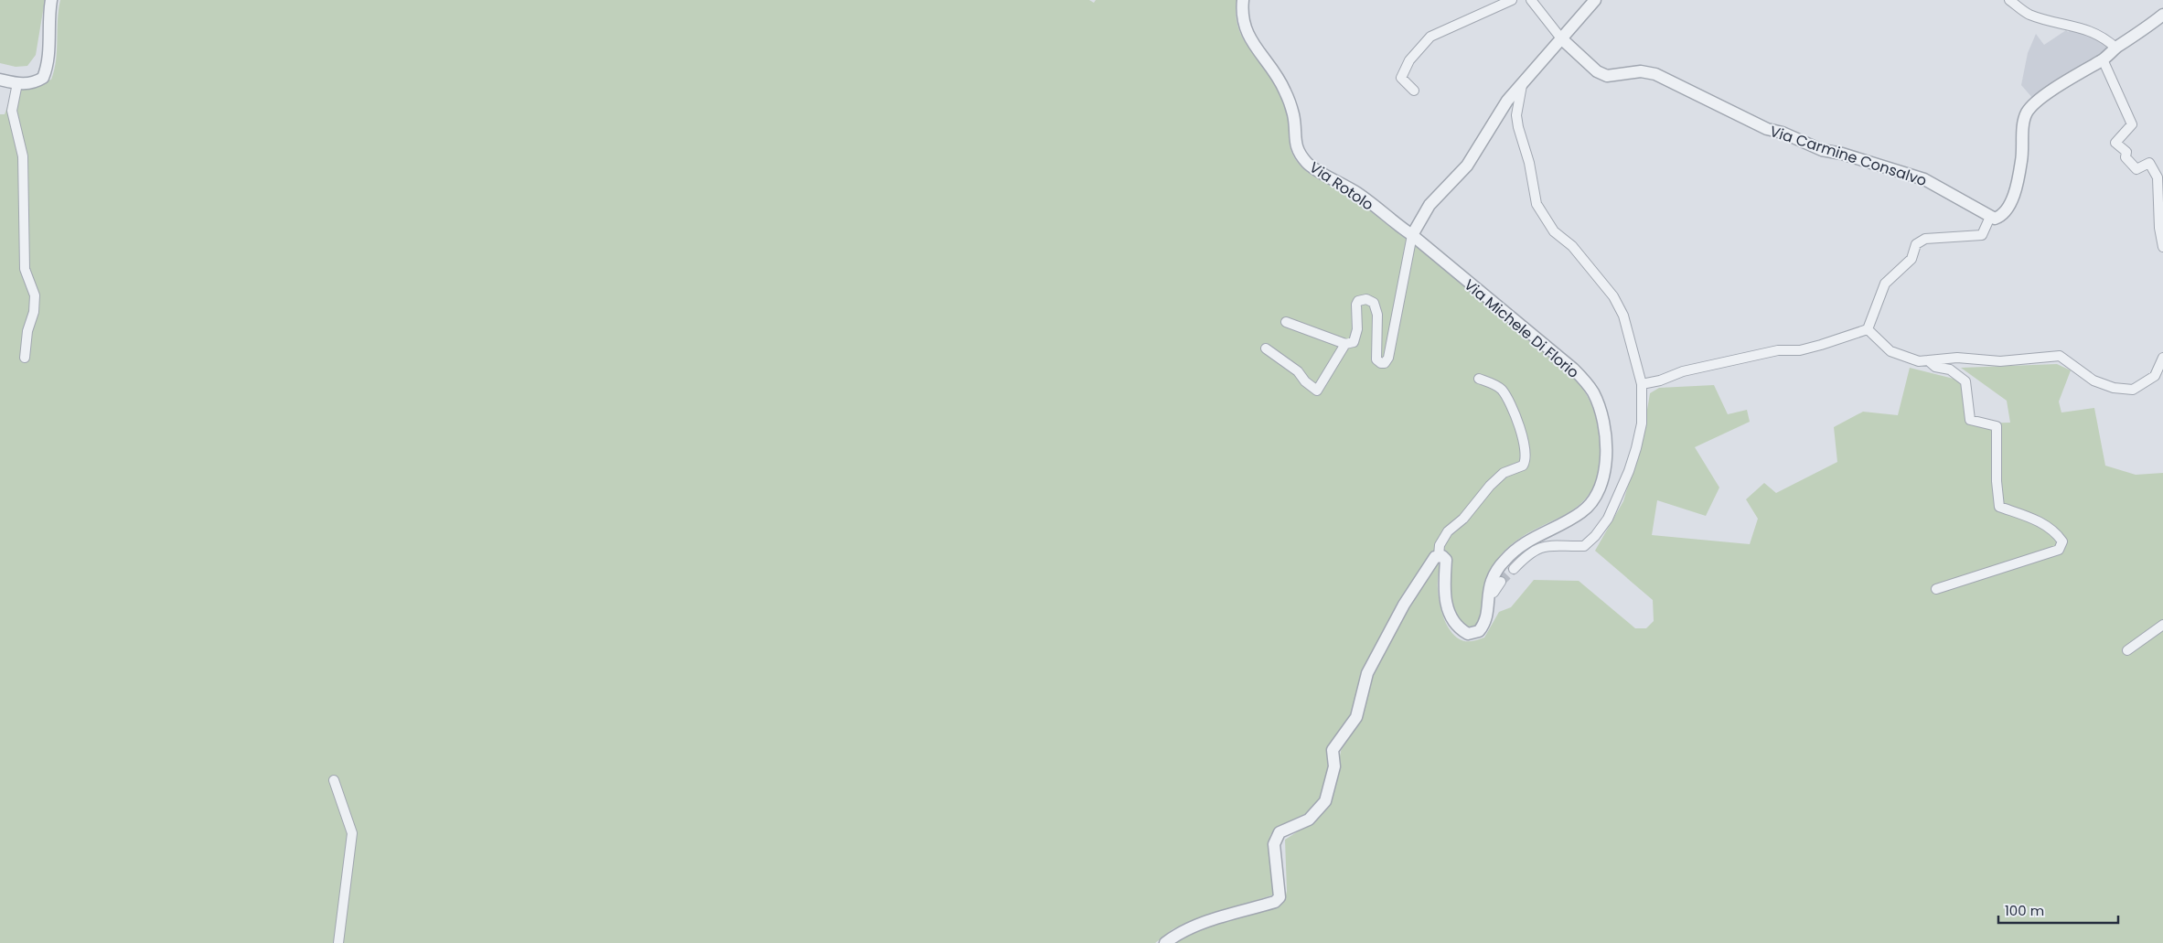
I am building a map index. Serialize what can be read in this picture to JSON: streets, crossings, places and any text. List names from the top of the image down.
{
  "streets": {
    "street": ["Via Carmine Consalvo", "Via Rotolo", "Via Michele Di Florio"]
  },
  "crossings": [
    ["Via Rotolo", "Via Michele Di Florio"]
  ],
  "scale_bar": "100 m"
}
